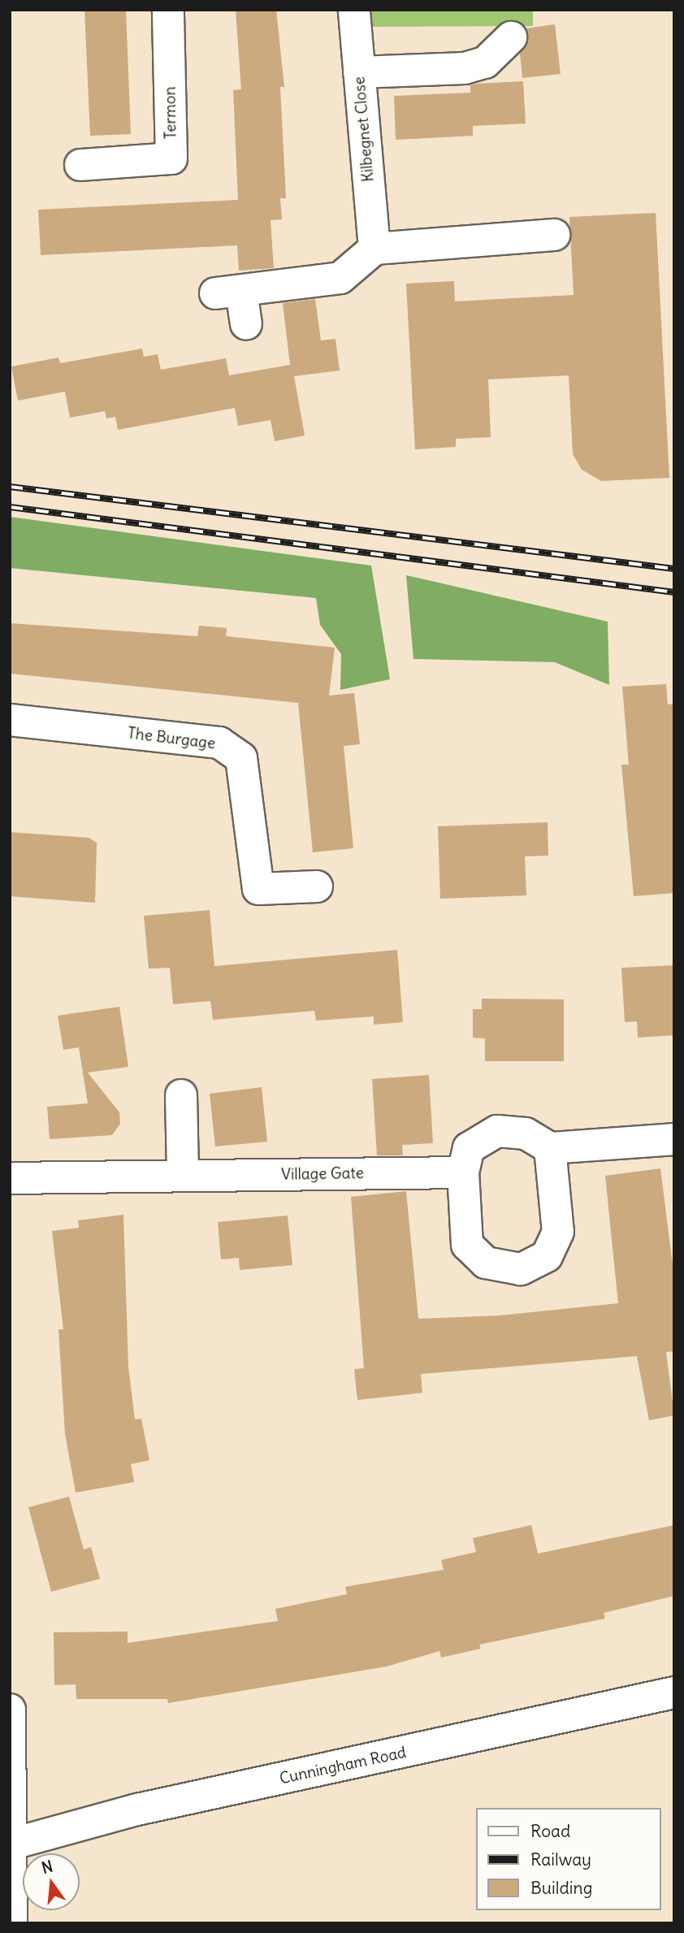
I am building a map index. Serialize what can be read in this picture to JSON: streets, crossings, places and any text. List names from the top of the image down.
{
  "streets": {
    "street": [
      "Termon",
      "Kilbegnet Close",
      "The Burgage",
      "Village Gate",
      "Cunningham Road"
    ]
  },
  "legend": ["Road", "Railway", "Building"],
  "north": "top"
}
